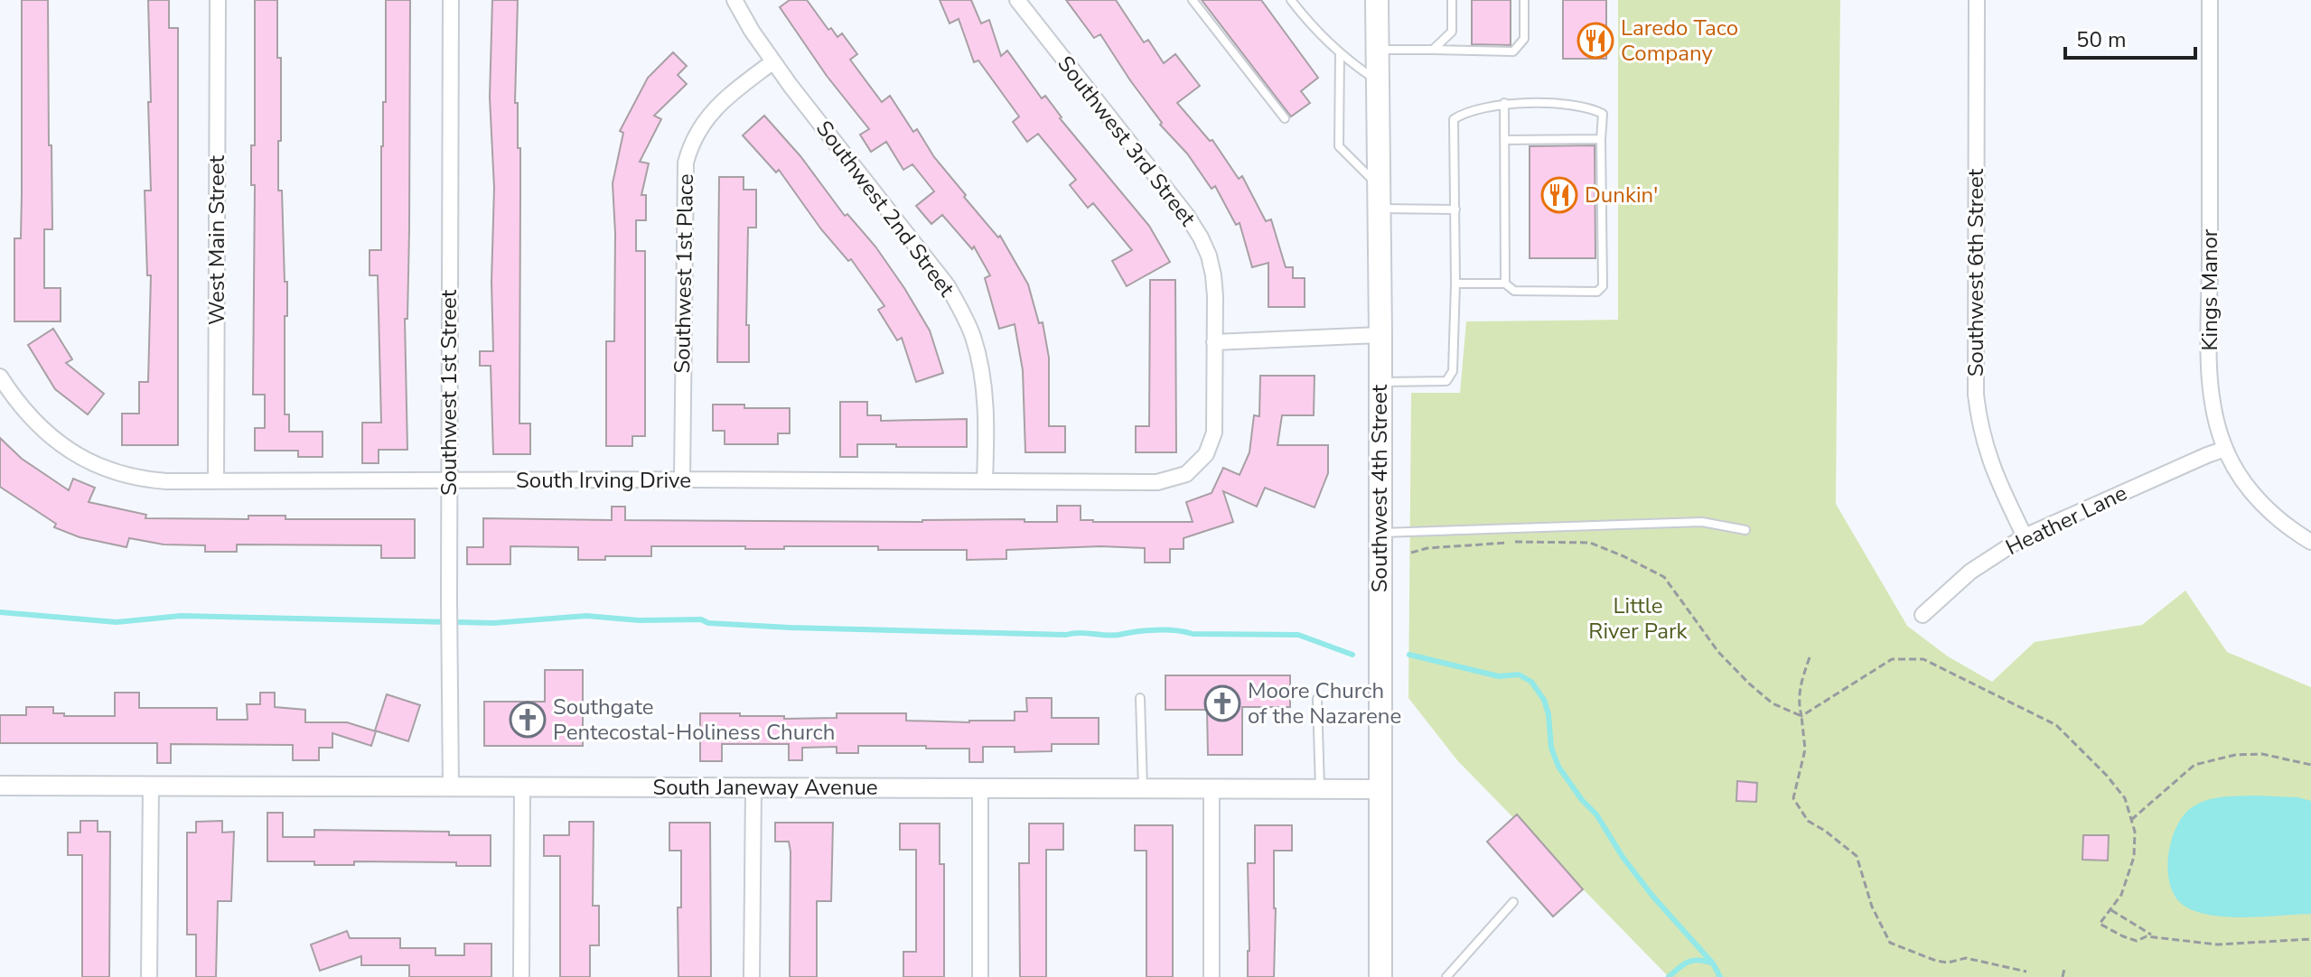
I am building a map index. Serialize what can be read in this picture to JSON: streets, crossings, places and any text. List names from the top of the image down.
{
  "streets": {
    "main road": ["Southwest 4th Street"],
    "street": [
      "Southwest 3rd Street",
      "Southwest 2nd Street",
      "West Main Street",
      "Southwest 6th Street",
      "Southwest 1st Place",
      "Kings Manor",
      "Southwest 1st Street",
      "South Irving Drive",
      "Heather Lane",
      "South Janeway Avenue"
    ]
  },
  "crossings": [
    ["Southwest 3rd Street", "South Irving Drive"],
    ["Southwest 2nd Street", "Southwest 1st Place"],
    ["Southwest 2nd Street", "South Irving Drive"],
    ["West Main Street", "South Irving Drive"],
    ["Southwest 6th Street", "Heather Lane"],
    ["Southwest 1st Place", "South Irving Drive"],
    ["Kings Manor", "Heather Lane"],
    ["Southwest 1st Street", "South Irving Drive"],
    ["Southwest 1st Street", "South Janeway Avenue"],
    ["Southwest 4th Street", "South Janeway Avenue"]
  ],
  "parks": ["Little River Park"],
  "places": {
    "restaurant": ["Laredo Taco Company", "Dunkin'"],
    "church": ["Moore Church of the Nazarene", "Southgate Pentecostal-Holiness Church"]
  },
  "scale_bar": "50 m"
}
